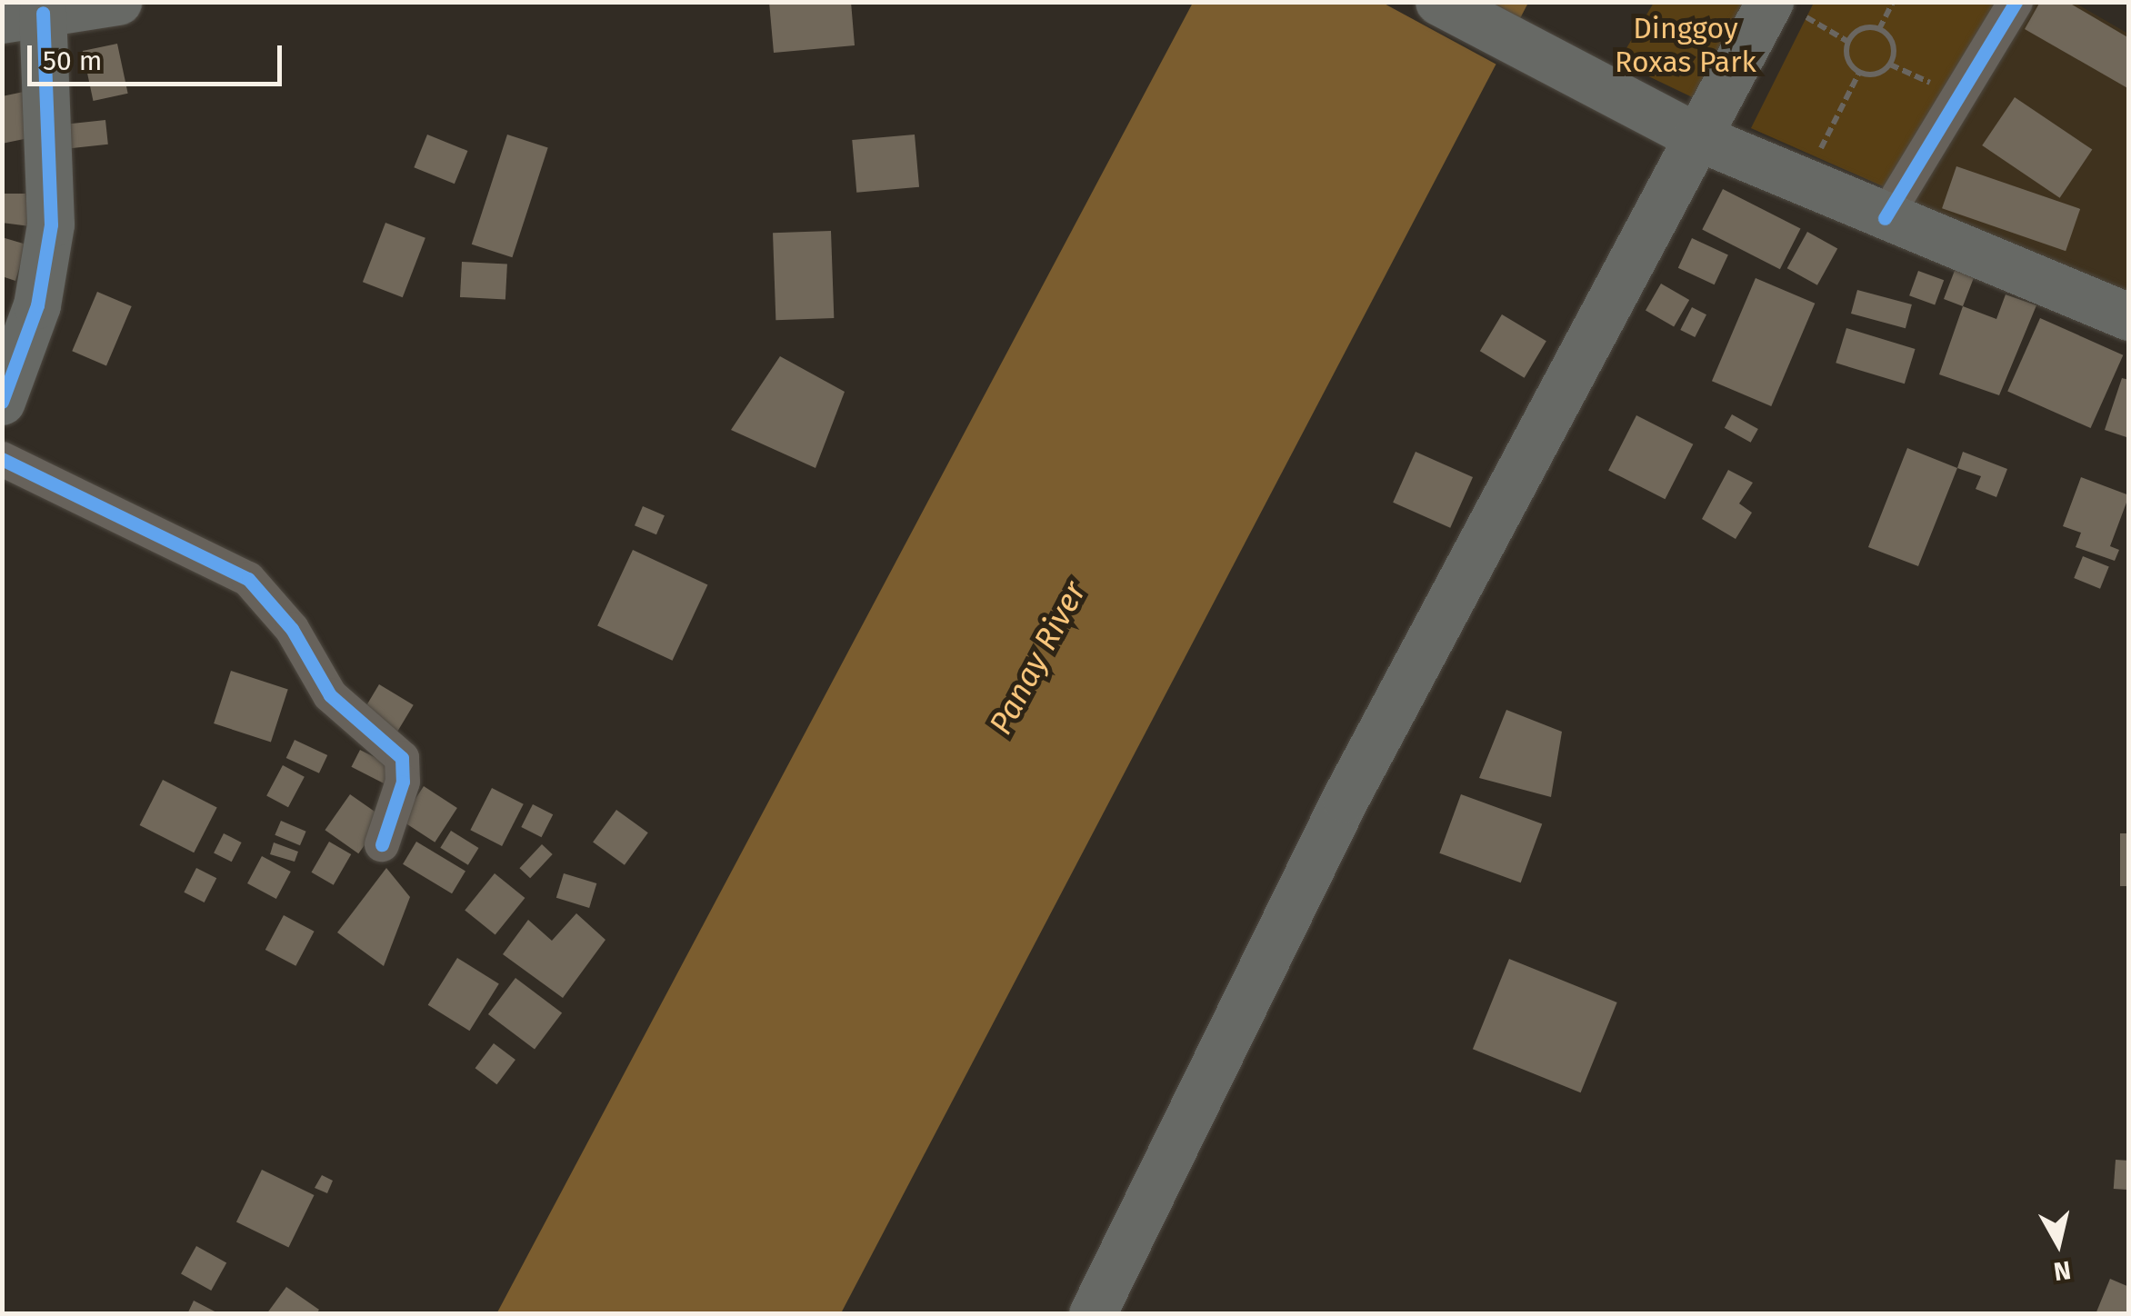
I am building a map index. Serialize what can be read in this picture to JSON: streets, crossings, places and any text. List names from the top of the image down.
{
  "water": ["Panay River"],
  "parks": ["Dinggoy Roxas Park"],
  "scale_bar": "50 m",
  "north": "bottom"
}
